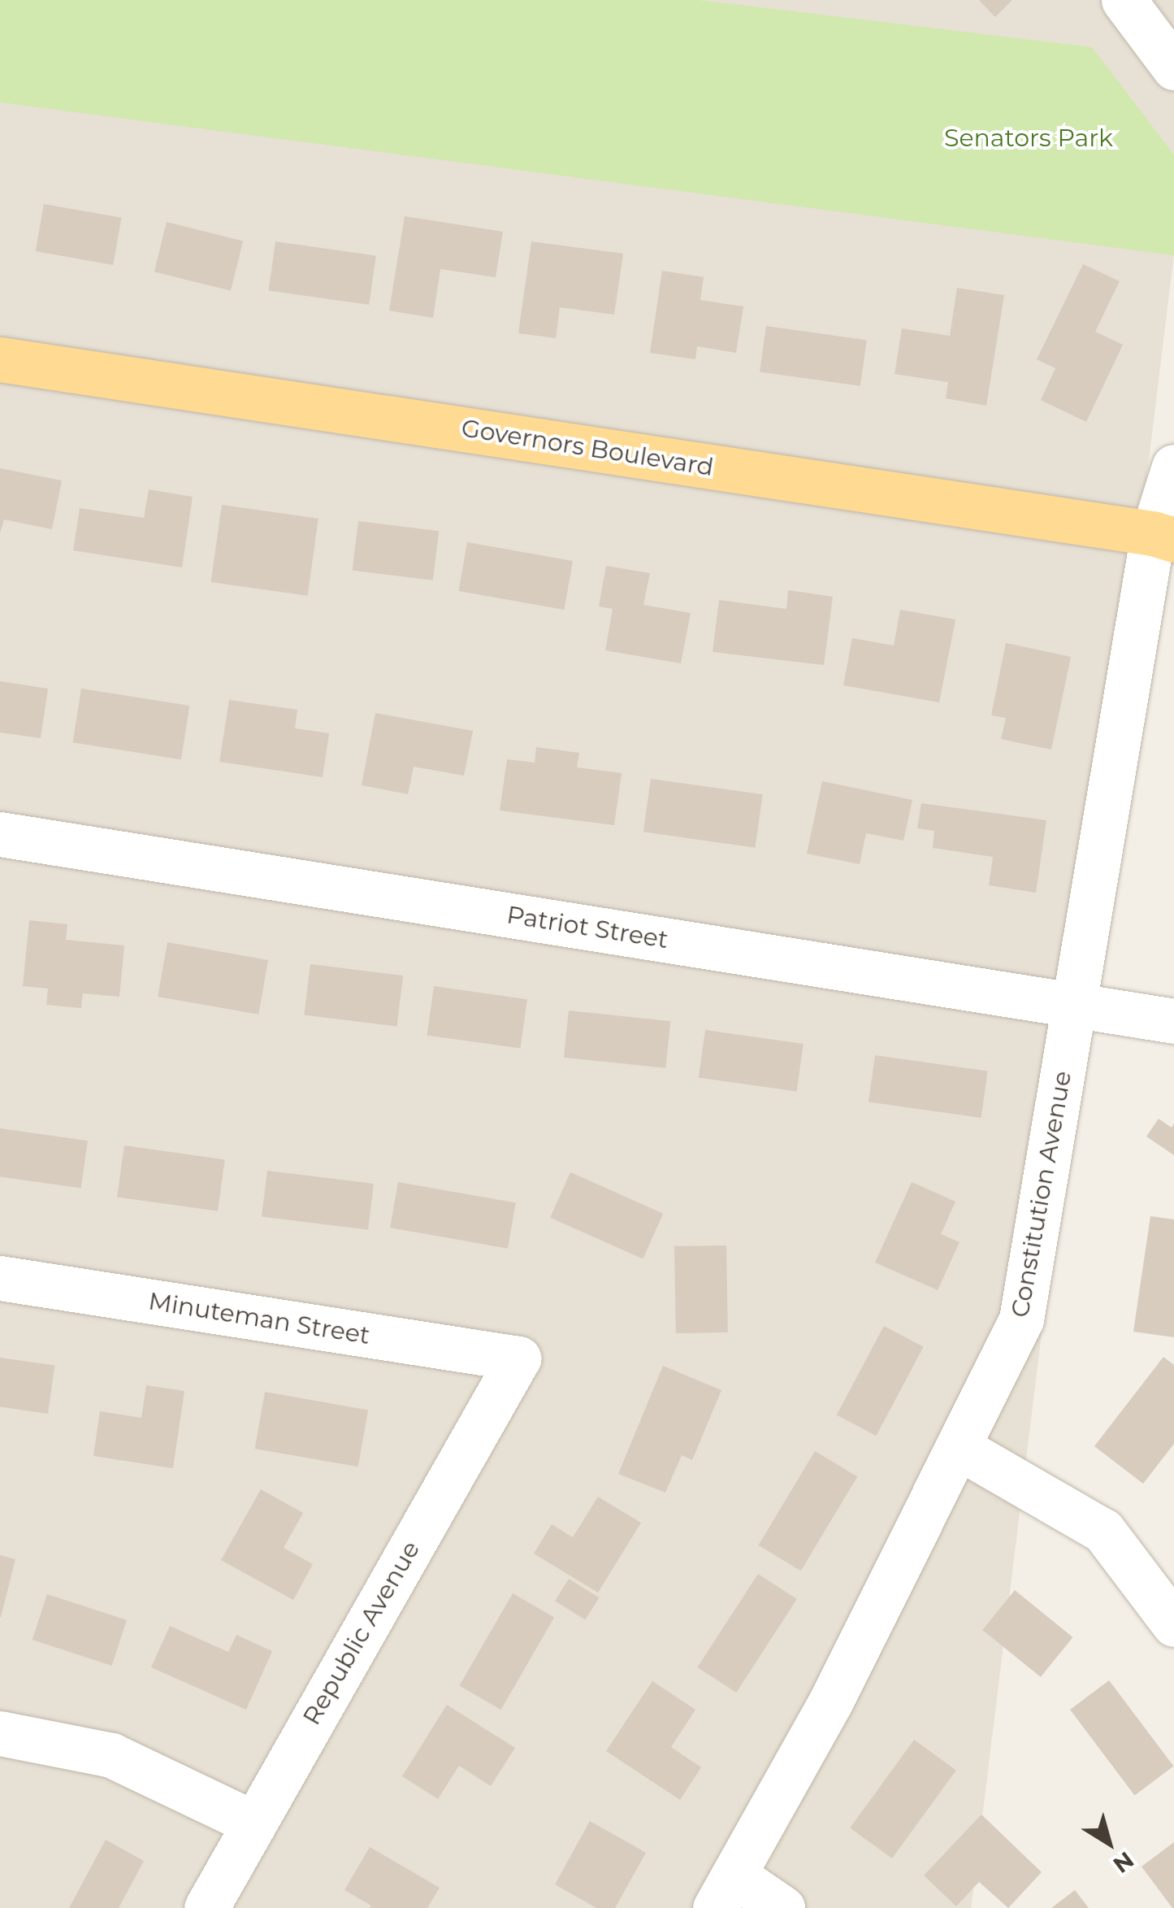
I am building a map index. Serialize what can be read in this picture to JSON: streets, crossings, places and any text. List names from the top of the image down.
{
  "streets": {
    "main road": ["Governors Boulevard"],
    "street": [
      "Patriot Street",
      "Constitution Avenue",
      "Minuteman Street",
      "Republic Avenue"
    ]
  },
  "crossings": [
    ["Governors Boulevard", "Constitution Avenue"],
    ["Patriot Street", "Constitution Avenue"],
    ["Minuteman Street", "Republic Avenue"]
  ],
  "parks": ["Senators Park"],
  "north": "bottom right"
}
